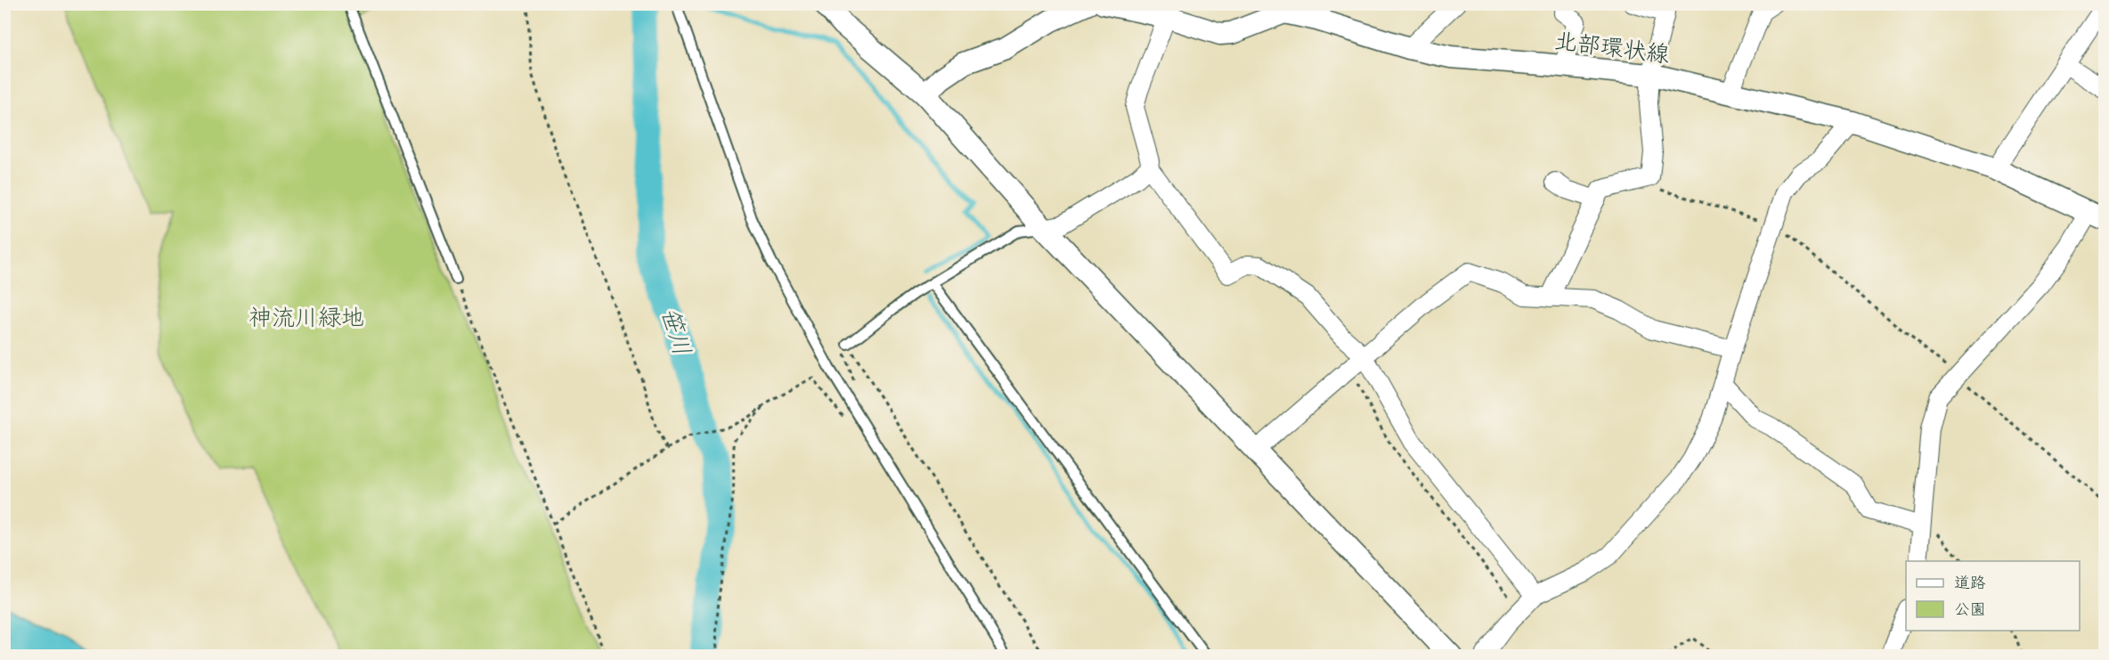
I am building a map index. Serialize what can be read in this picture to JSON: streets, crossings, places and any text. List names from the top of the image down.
{
  "streets": {
    "street": ["北部環状線"]
  },
  "water": ["笹川"],
  "parks": ["神流川緑地"],
  "legend": ["道路", "公園"]
}
